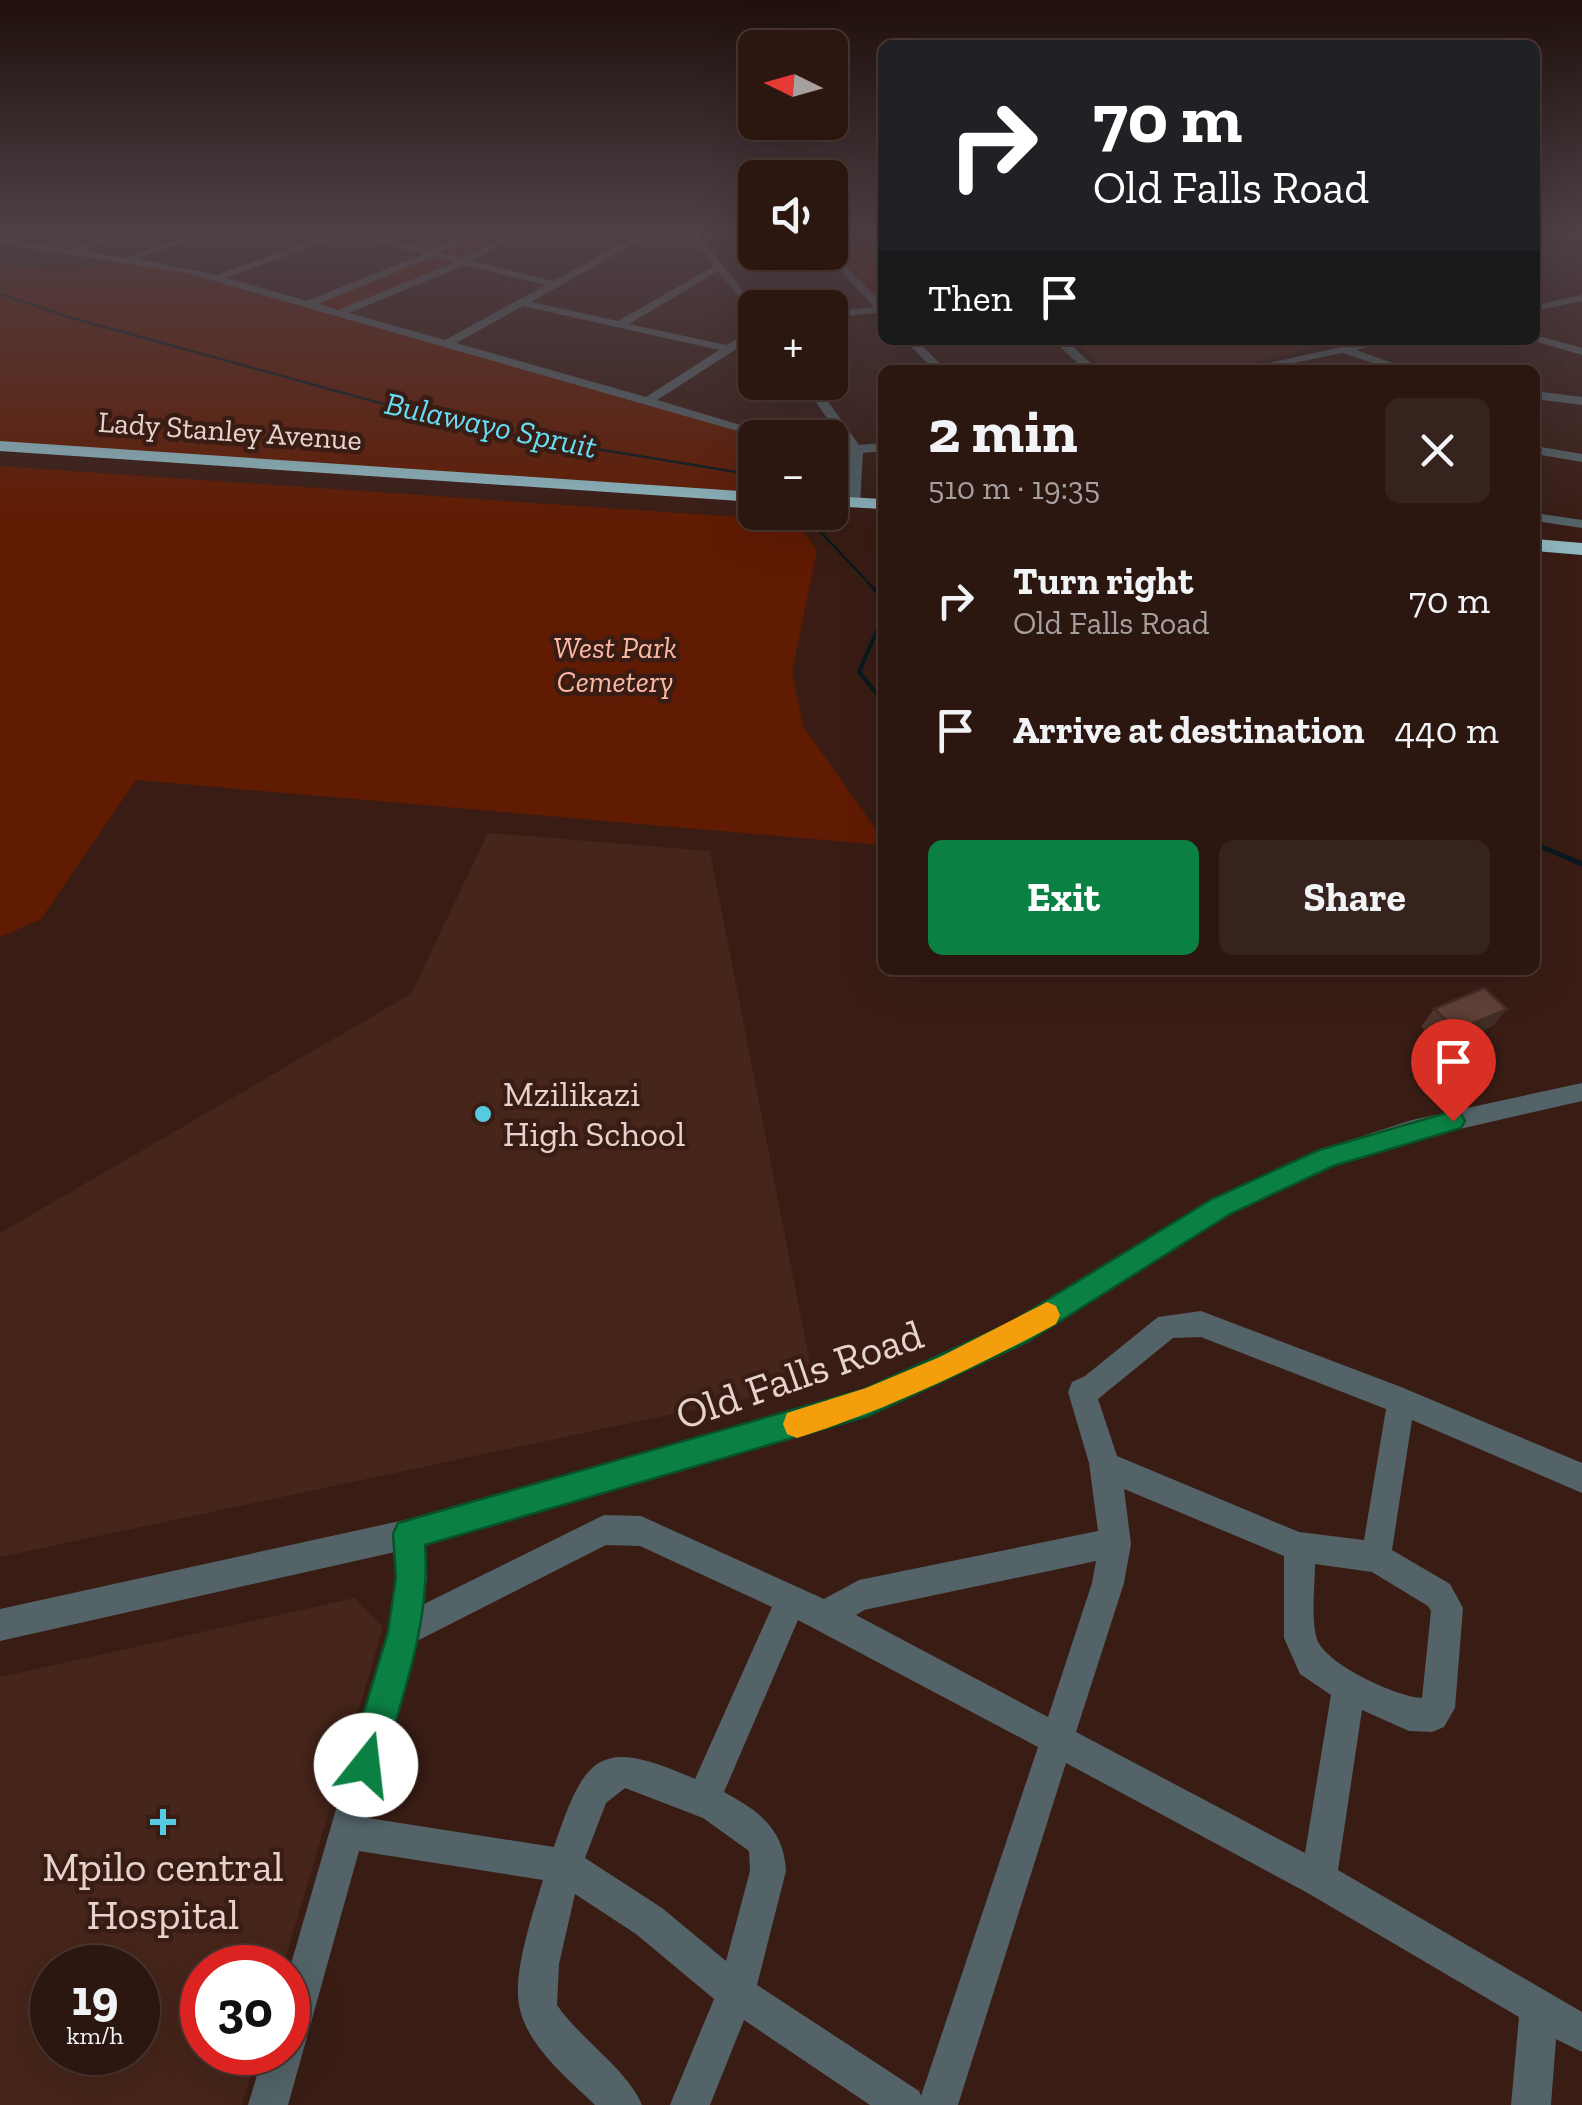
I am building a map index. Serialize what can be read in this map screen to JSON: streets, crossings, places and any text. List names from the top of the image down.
{
  "streets": {
    "highway": ["Lady Stanley Avenue"],
    "street": ["Old Falls Road"]
  },
  "water": ["Bulawayo Spruit"],
  "parks": ["West Park Cemetery"],
  "places": {
    "other": ["Mzilikazi High School"],
    "health": ["Mpilo central Hospital"]
  },
  "north": "left",
  "page": {
    "map_buttons": ["+", "−"],
    "turn": ["70 m", "Old Falls Road"],
    "then": "Then",
    "heading": ["2 min", "510 m · 19:35"],
    "list": [
      {
        "name": "Turn right",
        "note": "Old Falls Road",
        "value": "70 m"
      },
      {
        "name": "Arrive at destination",
        "value": "440 m"
      }
    ],
    "buttons": ["Exit", "Share"],
    "speed": "19 km/h",
    "limit": "30"
  }
}
